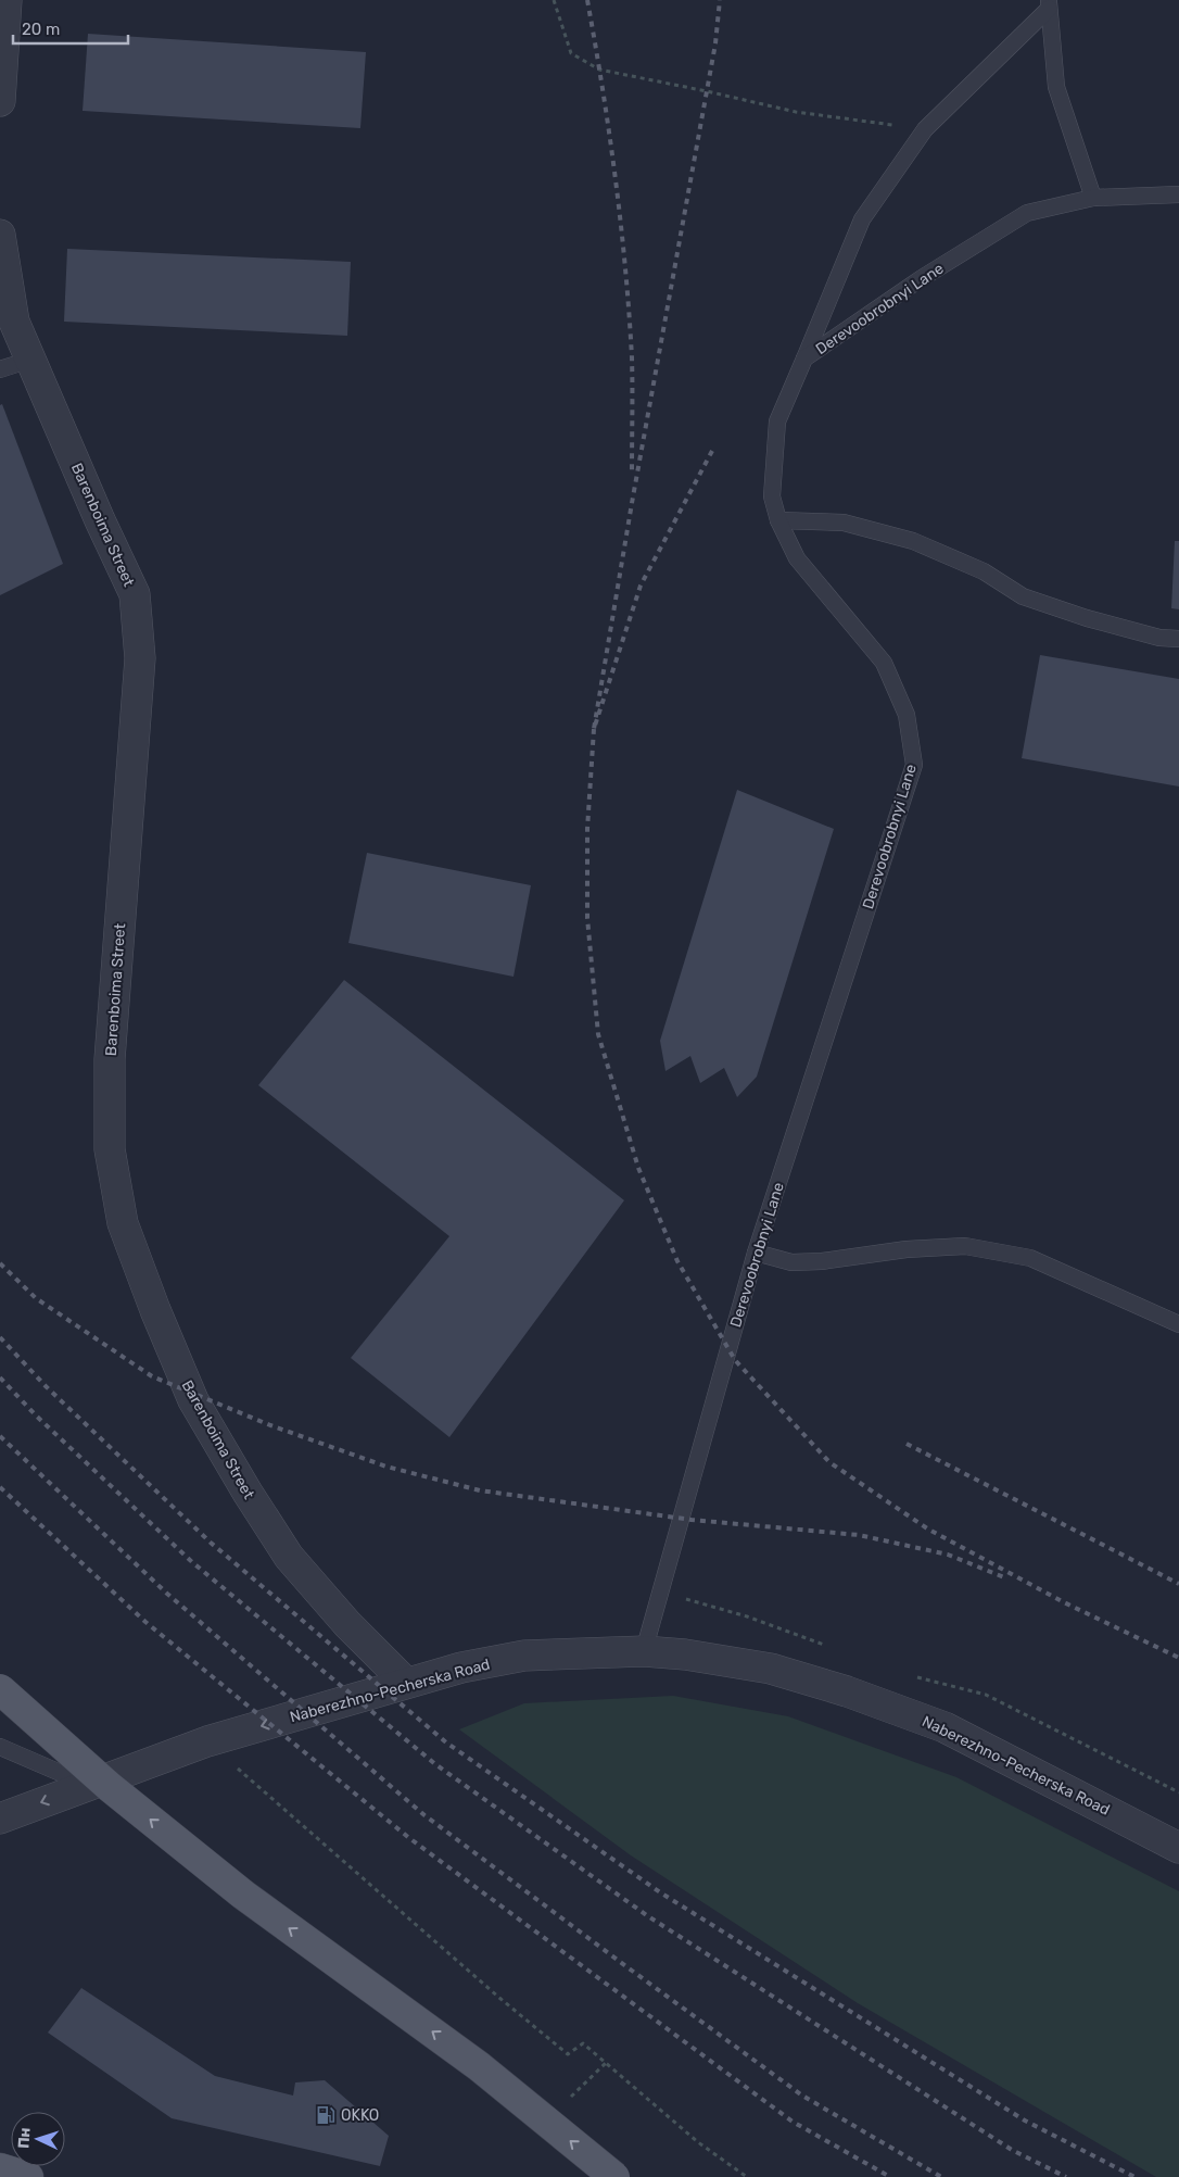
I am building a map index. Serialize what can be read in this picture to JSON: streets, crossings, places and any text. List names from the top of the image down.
{
  "streets": {
    "street": ["Barenboima Street", "Naberezhno-Pecherska Road"],
    "lane": ["Derevoobrobnyi Lane"]
  },
  "crossings": [
    ["Derevoobrobnyi Lane", "Naberezhno-Pecherska Road"],
    ["Barenboima Street", "Naberezhno-Pecherska Road"]
  ],
  "places": {
    "fuel station": ["OKKO"]
  },
  "scale_bar": "20 m",
  "north": "left"
}
